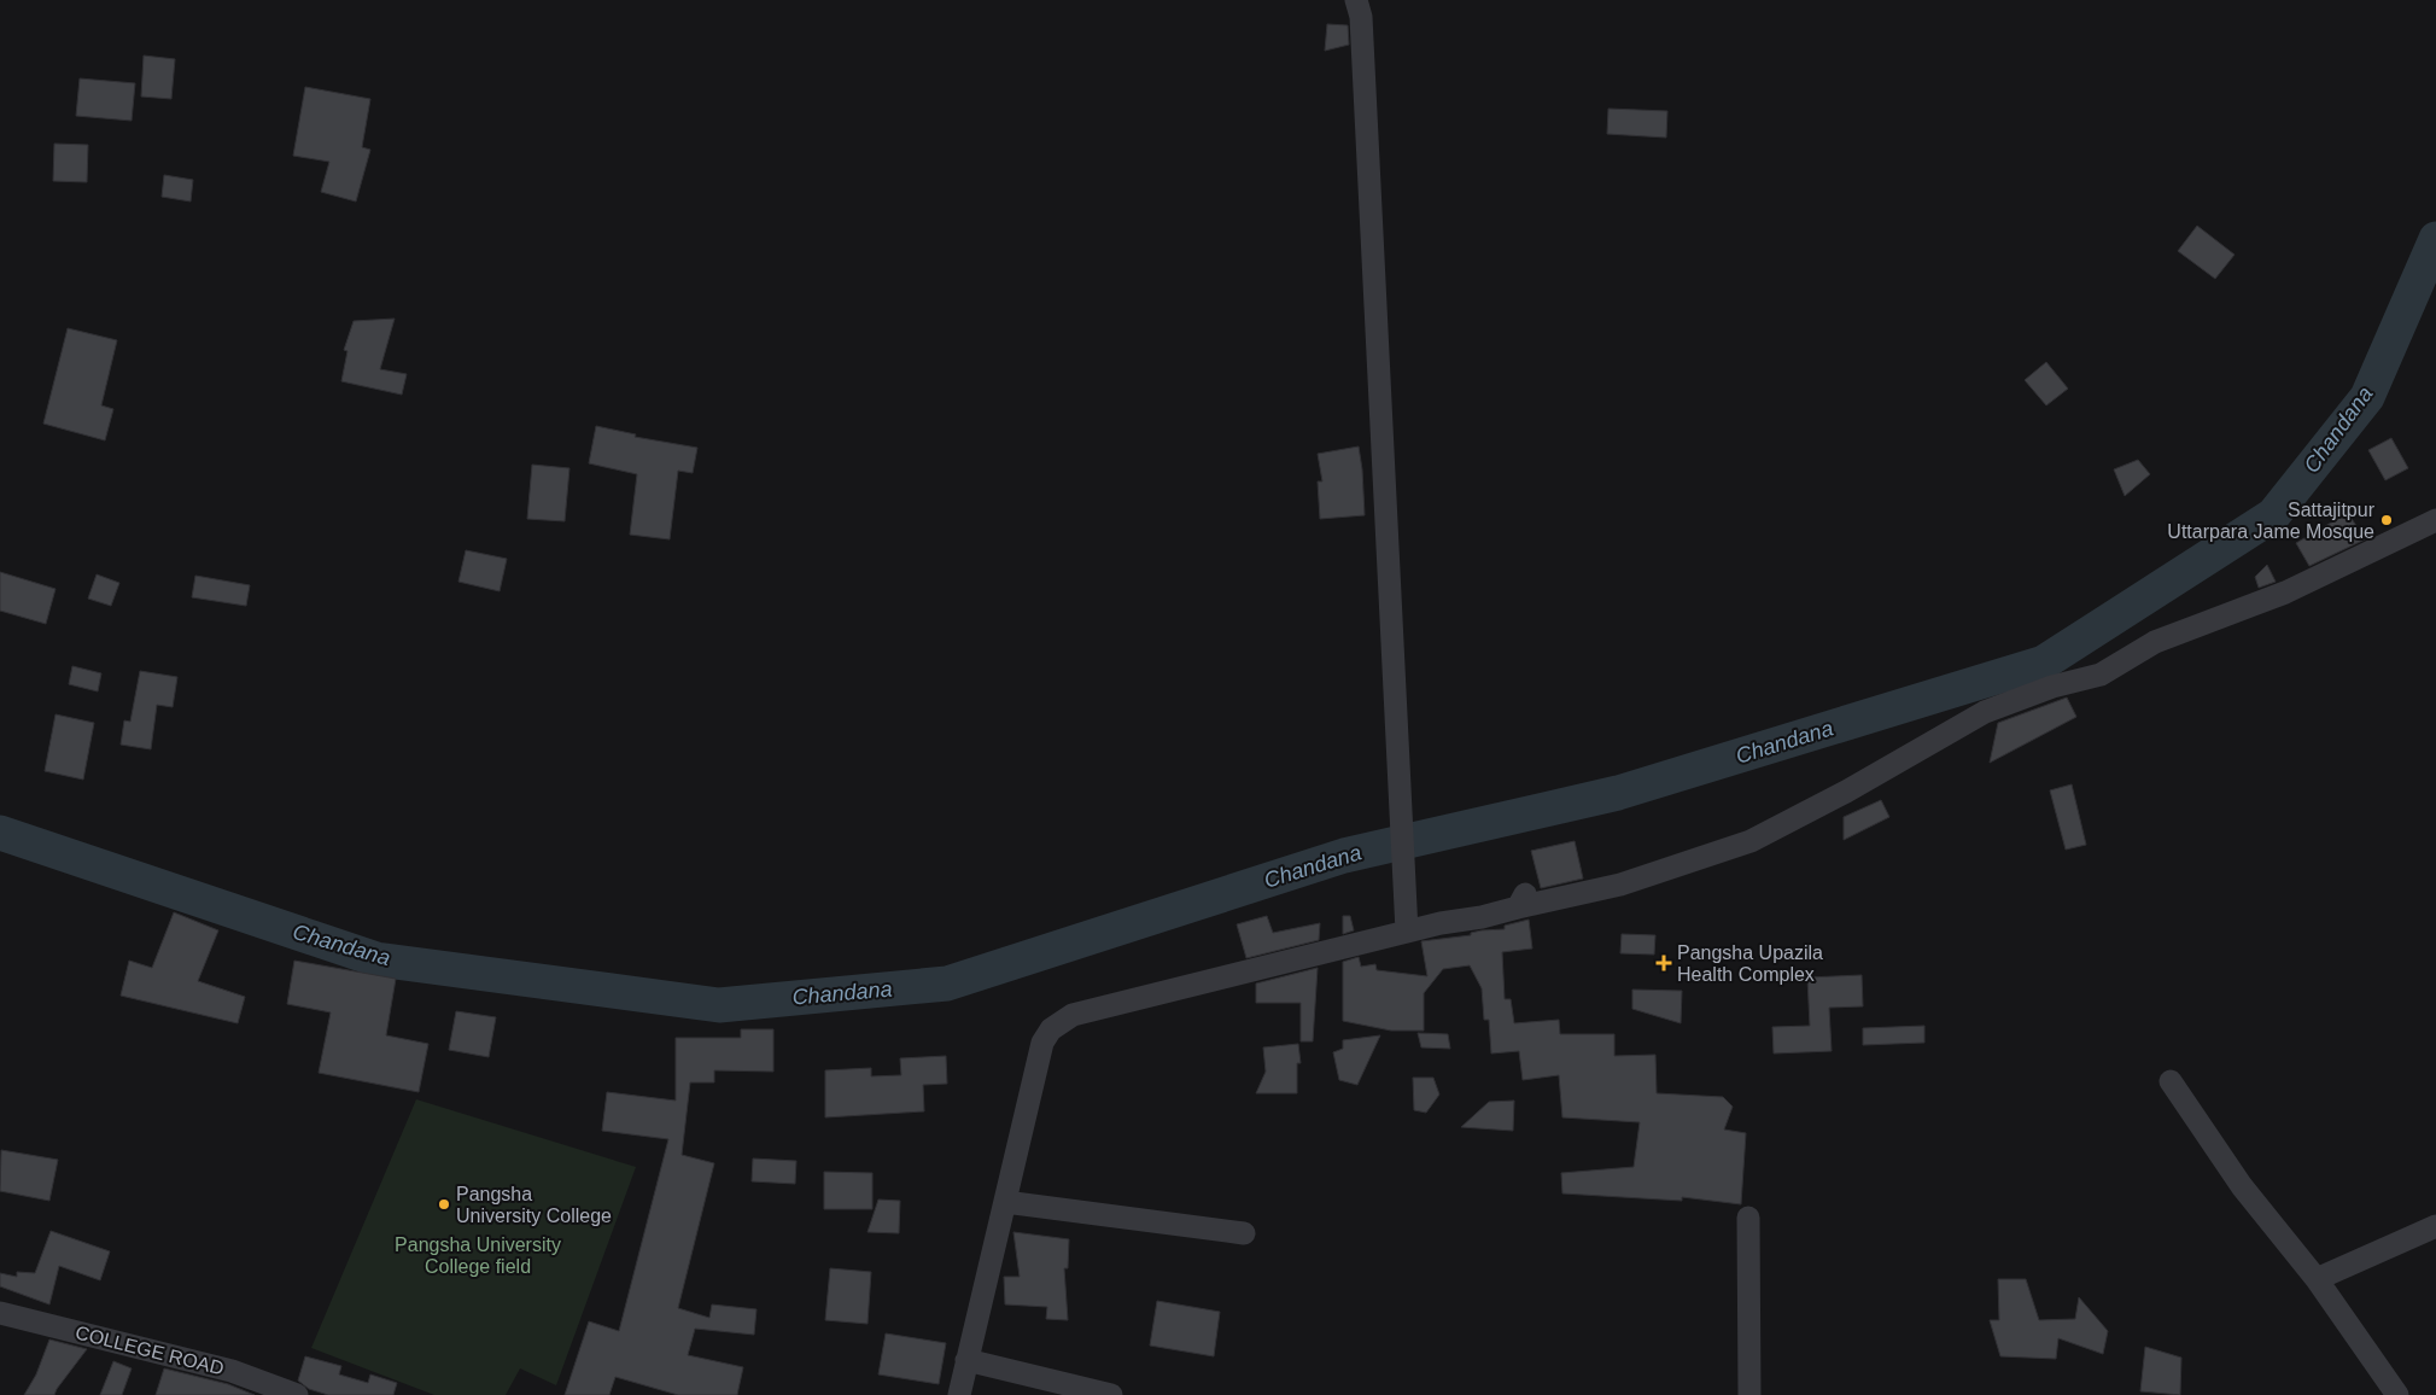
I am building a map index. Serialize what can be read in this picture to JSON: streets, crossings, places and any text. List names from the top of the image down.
{
  "streets": {
    "street": ["COLLEGE ROAD"]
  },
  "water": ["Chandana"],
  "parks": ["Pangsha University College field"],
  "places": {
    "other": ["Sattajitpur Uttarpara Jame Mosque", "Pangsha University College"],
    "health": ["Pangsha Upazila Health Complex"]
  }
}
